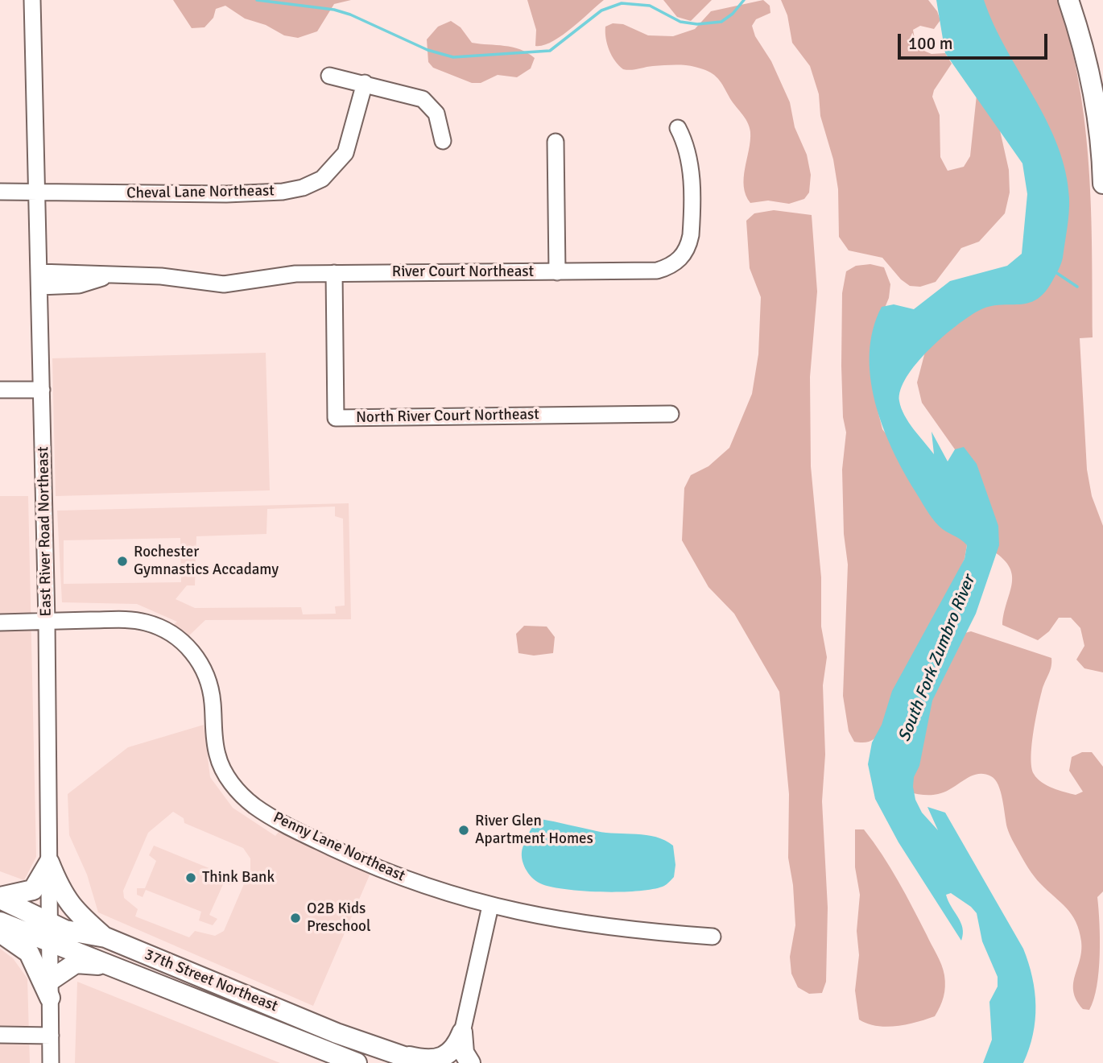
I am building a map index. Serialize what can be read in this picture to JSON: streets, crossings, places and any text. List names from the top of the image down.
{
  "streets": {
    "main road": ["37th Street Northeast"],
    "street": [
      "Cheval Lane Northeast",
      "River Court Northeast",
      "North River Court Northeast",
      "East River Road Northeast",
      "Penny Lane Northeast"
    ]
  },
  "crossings": [
    ["Cheval Lane Northeast", "East River Road Northeast"],
    ["River Court Northeast", "North River Court Northeast"],
    ["River Court Northeast", "East River Road Northeast"],
    ["East River Road Northeast", "Penny Lane Northeast"],
    ["East River Road Northeast", "37th Street Northeast"]
  ],
  "water": ["South Fork Zumbro River"],
  "places": [
    "Rochester Gymnastics Accadamy",
    "River Glen Apartment Homes",
    "Think Bank",
    "O2B Kids Preschool"
  ],
  "scale_bar": "100 m"
}
